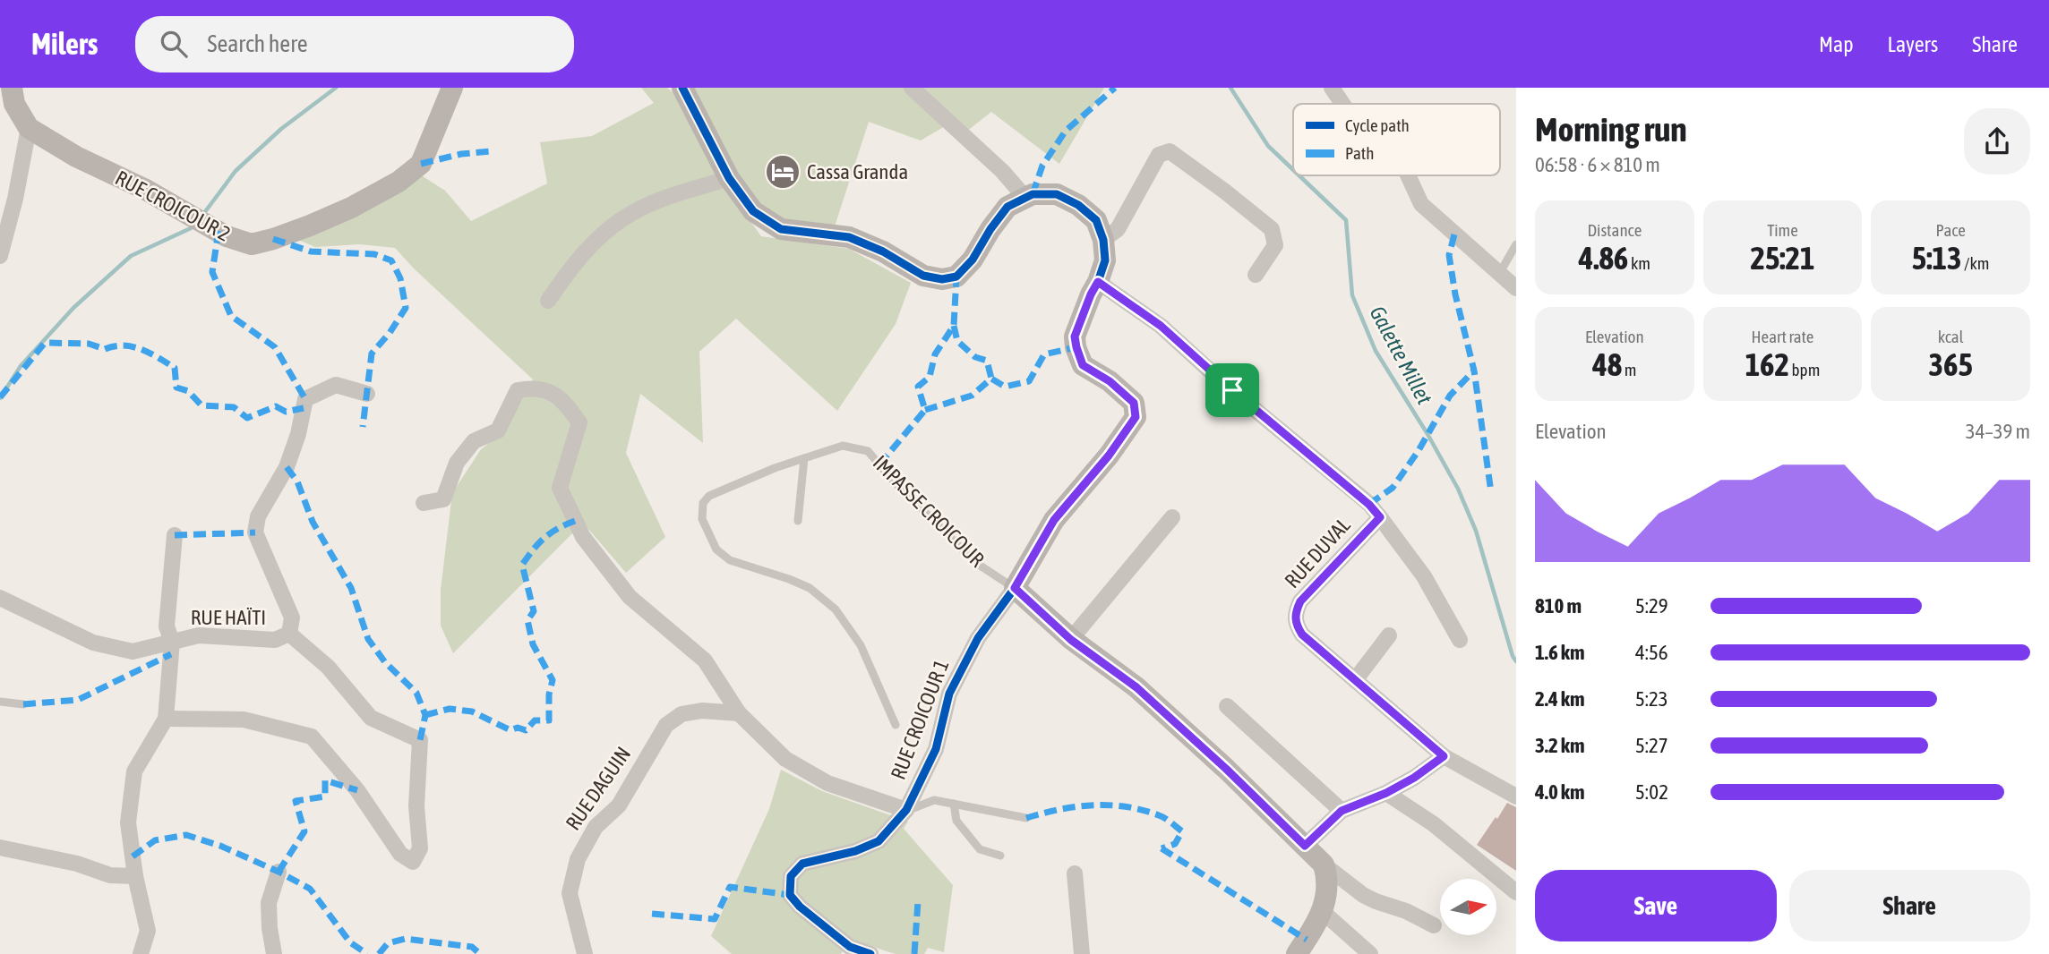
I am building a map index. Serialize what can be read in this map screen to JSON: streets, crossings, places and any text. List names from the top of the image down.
{
  "streets": {
    "street": [
      "RUE CROICOUR 2",
      "IMPASSE CROICOUR",
      "RUE DUVAL",
      "RUE HAÏTI",
      "RUE CROICOUR 1",
      "RUE DAGUIN"
    ]
  },
  "crossings": [
    ["IMPASSE CROICOUR", "RUE CROICOUR 1"]
  ],
  "water": ["Galette Millet"],
  "places": {
    "hotel": ["Cassa Granda"]
  },
  "legend": ["Cycle path", "Path"],
  "north": "right",
  "page": {
    "header": "Milers",
    "search": "Search here",
    "nav": ["Map", "Layers", "Share"],
    "heading": ["Morning run", "06:58 · 6 × 810 m"],
    "stats": [
      ["Distance", "4.86 km"],
      ["Time", "25:21"],
      ["Pace", "5:13 /km"],
      ["Elevation", "48 m"],
      ["Heart rate", "162 bpm"],
      ["kcal", "365"]
    ],
    "chart": ["Elevation", "34–39 m"],
    "list": [
      {
        "name": "810 m",
        "note": "5:29"
      },
      {
        "name": "1.6 km",
        "note": "4:56"
      },
      {
        "name": "2.4 km",
        "note": "5:23"
      },
      {
        "name": "3.2 km",
        "note": "5:27"
      },
      {
        "name": "4.0 km",
        "note": "5:02"
      }
    ],
    "buttons": ["Save", "Share"]
  }
}
